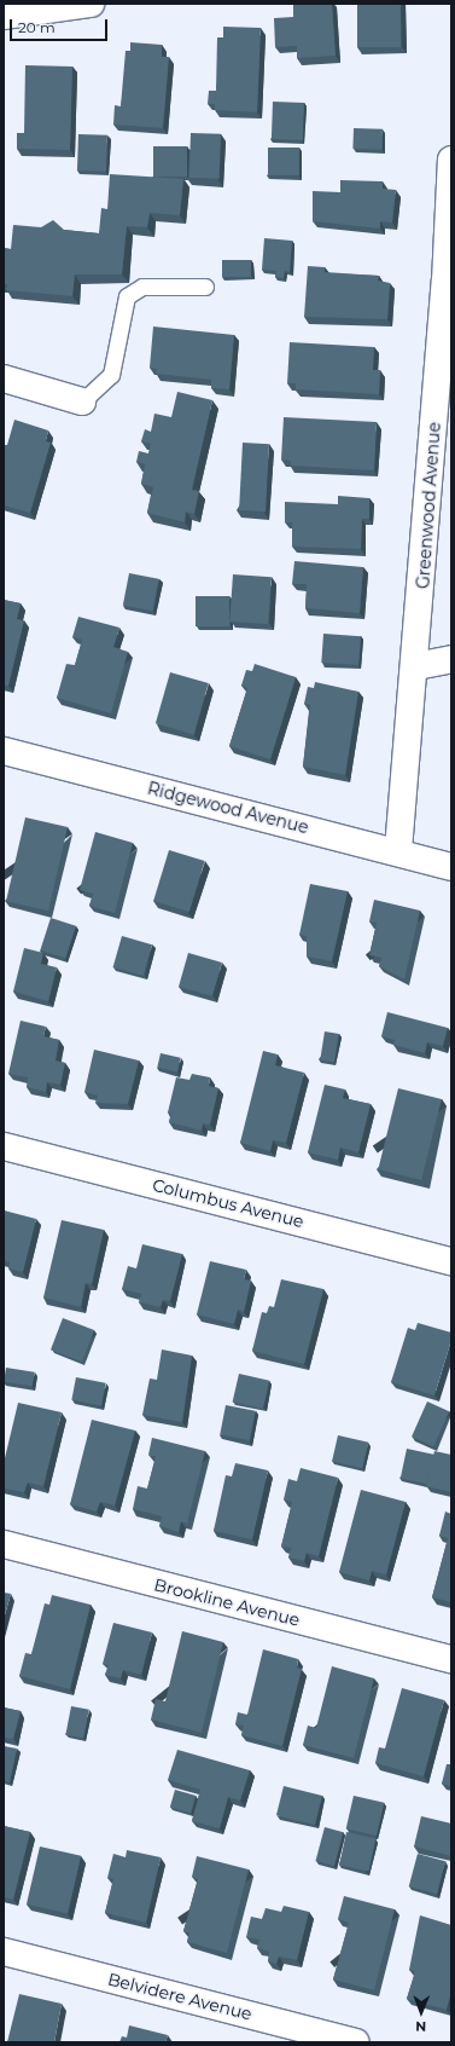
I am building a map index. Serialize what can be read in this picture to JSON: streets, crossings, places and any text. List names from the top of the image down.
{
  "streets": {
    "street": [
      "Greenwood Avenue",
      "Ridgewood Avenue",
      "Columbus Avenue",
      "Brookline Avenue",
      "Belvidere Avenue"
    ]
  },
  "crossings": [
    ["Greenwood Avenue", "Ridgewood Avenue"]
  ],
  "scale_bar": "20 m",
  "north": "bottom"
}
